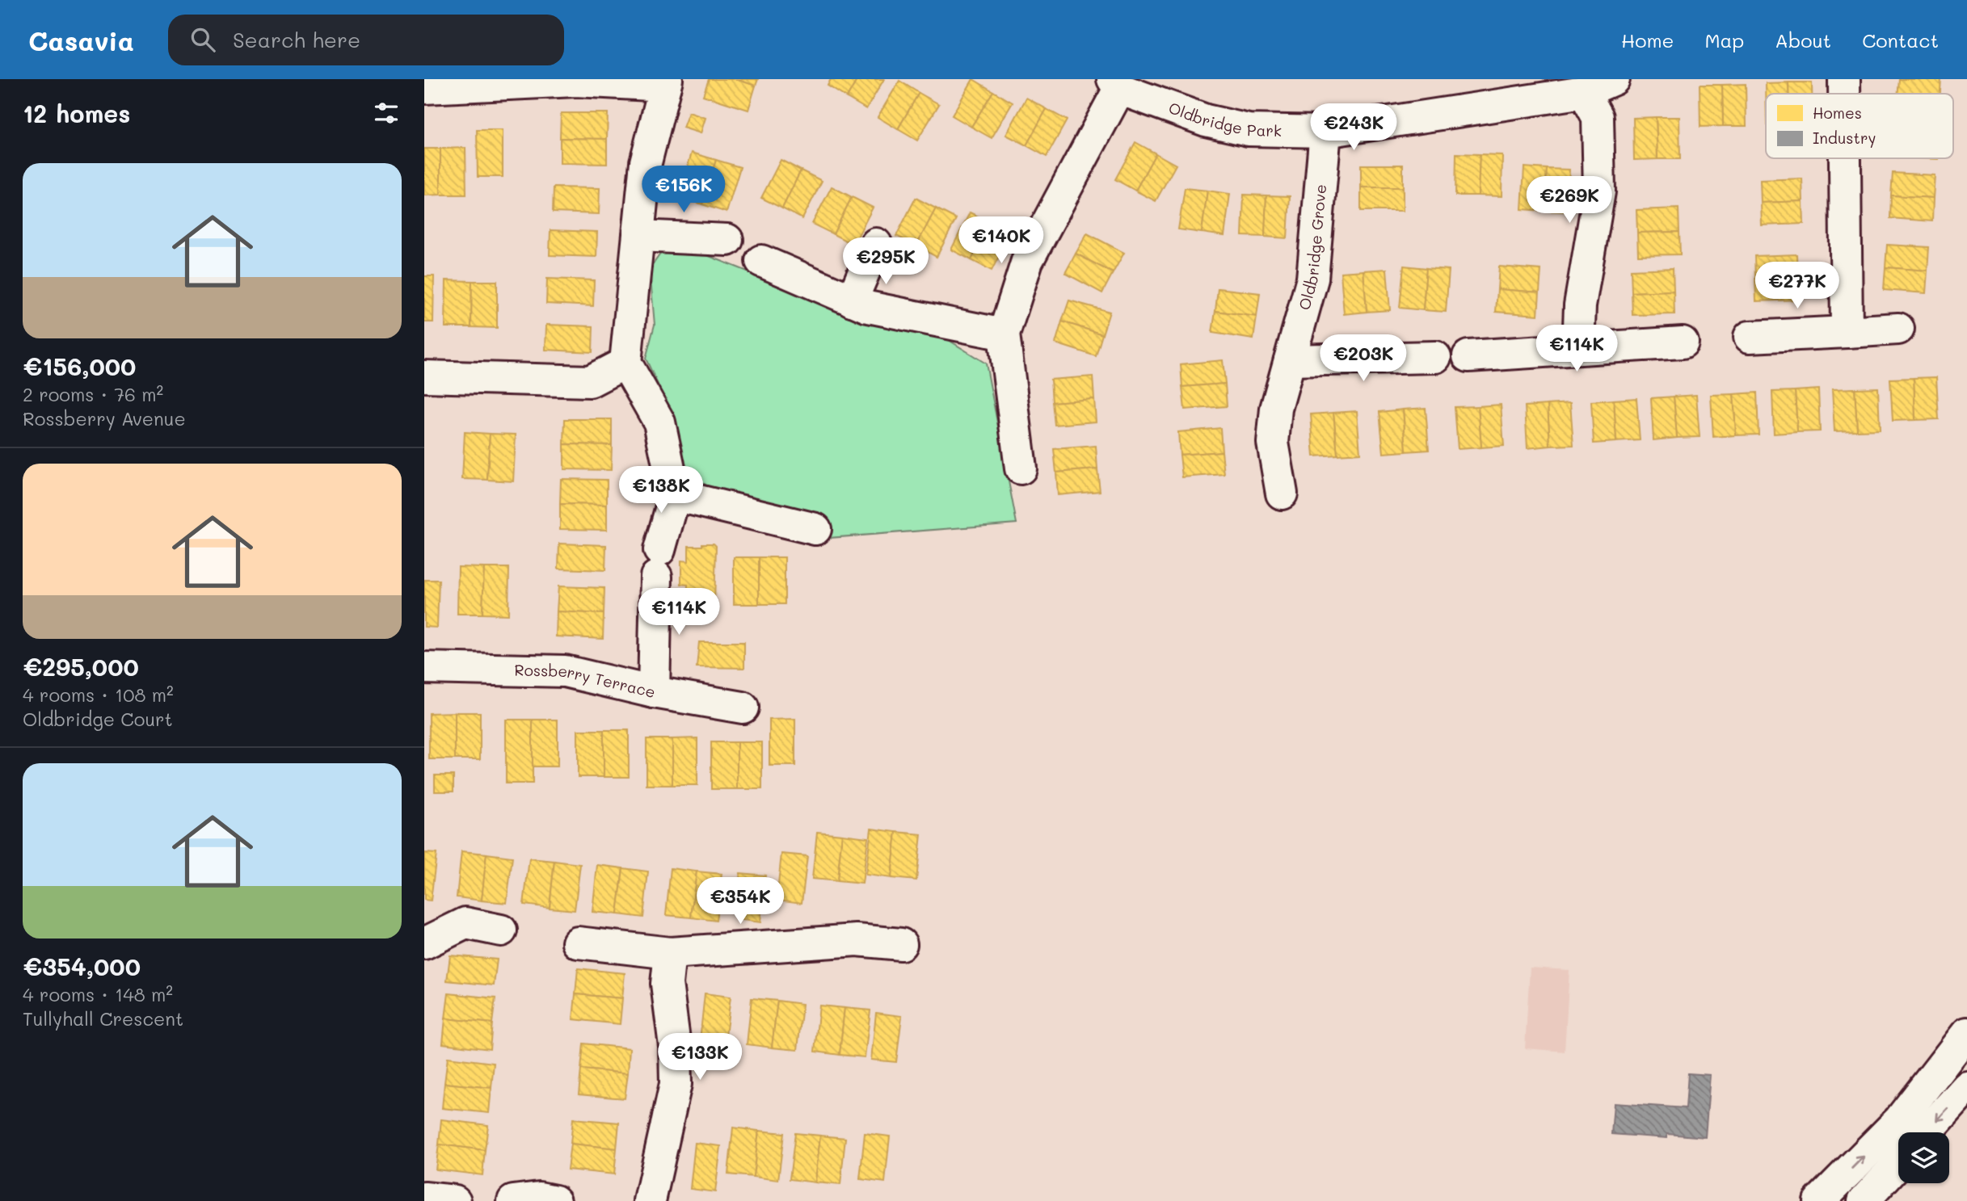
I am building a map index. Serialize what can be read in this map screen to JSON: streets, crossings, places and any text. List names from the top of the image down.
{
  "streets": {
    "street": ["Oldbridge Park", "Oldbridge Grove", "Rossberry Terrace"]
  },
  "crossings": [
    ["Oldbridge Park", "Oldbridge Grove"]
  ],
  "legend": ["Homes", "Industry"],
  "page": {
    "header": "Casavia",
    "search": "Search here",
    "nav": [
      "Home",
      "Map",
      "About",
      "Contact"
    ],
    "heading": "12 homes",
    "price": [
      "€243K",
      "€156K",
      "€269K",
      "€140K",
      "€295K",
      "€277K",
      "€114K",
      "€203K",
      "€138K",
      "€114K",
      "€354K",
      "€133K"
    ],
    "list": [
      {
        "name": "€156,000",
        "note": "2 rooms · 76 m² · Rossberry Avenue"
      },
      {
        "name": "€295,000",
        "note": "4 rooms · 108 m² · Oldbridge Court"
      },
      {
        "name": "€354,000",
        "note": "4 rooms · 148 m² · Tullyhall Crescent"
      }
    ]
  }
}
